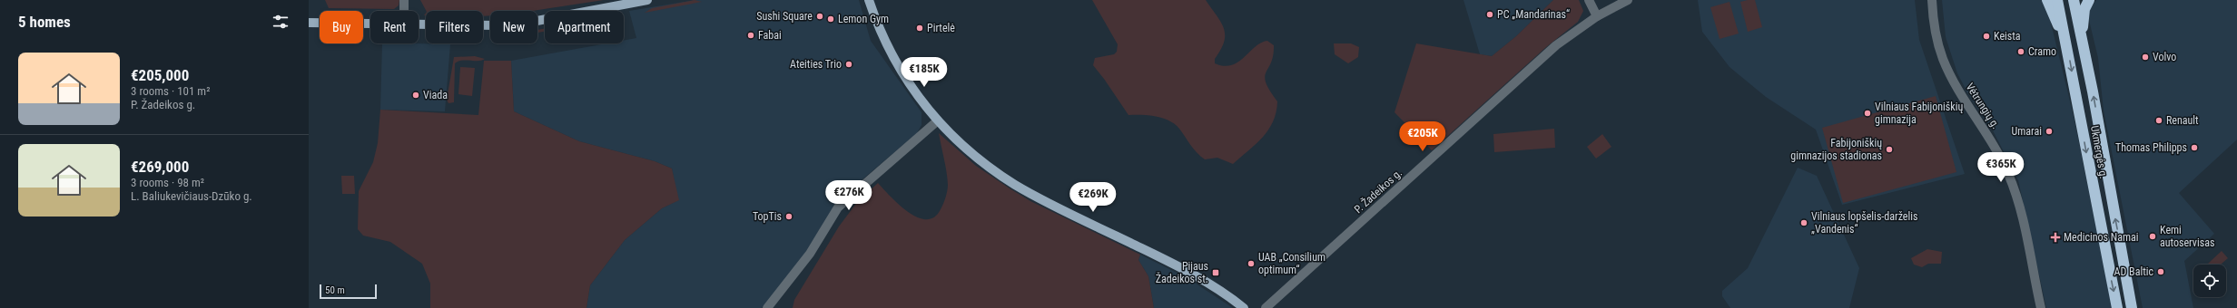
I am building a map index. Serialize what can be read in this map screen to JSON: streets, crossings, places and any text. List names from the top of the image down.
{
  "streets": {
    "highway": ["Ukmergės g."],
    "street": ["Vėtrungių g.", "P. Žadeikos g."]
  },
  "places": {
    "other": [
      "PC „Mandarinas“",
      "Sushi Square",
      "Lemon Gym",
      "Pirtelė",
      "Fabai",
      "Keista",
      "Cramo",
      "Volvo",
      "Ateities Trio",
      "Viada",
      "Vilniaus Fabijoniškių gimnazija",
      "Renault",
      "Umarai",
      "Thomas Philipps",
      "Fabijoniškių gimnazijos stadionas",
      "TopTis",
      "Vilniaus lopšelis-darželis „Vandenis“",
      "Kemi autoservisas",
      "UAB „Consilium optimum“",
      "AD Baltic"
    ],
    "health": ["Medicinos Namai"],
    "transit": ["Pijaus Žadeikos st."]
  },
  "scale_bar": "50 m",
  "page": {
    "heading": "5 homes",
    "chip": [
      "Buy",
      "Rent",
      "Filters",
      "New",
      "Apartment"
    ],
    "list": [
      {
        "name": "€205,000",
        "note": "3 rooms · 101 m² · P. Žadeikos g."
      },
      {
        "name": "€269,000",
        "note": "3 rooms · 98 m² · L. Baliukevičiaus-Dzūko g."
      }
    ],
    "price": [
      "€185K",
      "€205K",
      "€365K",
      "€276K",
      "€269K"
    ],
    "scale": "50 m"
  }
}
